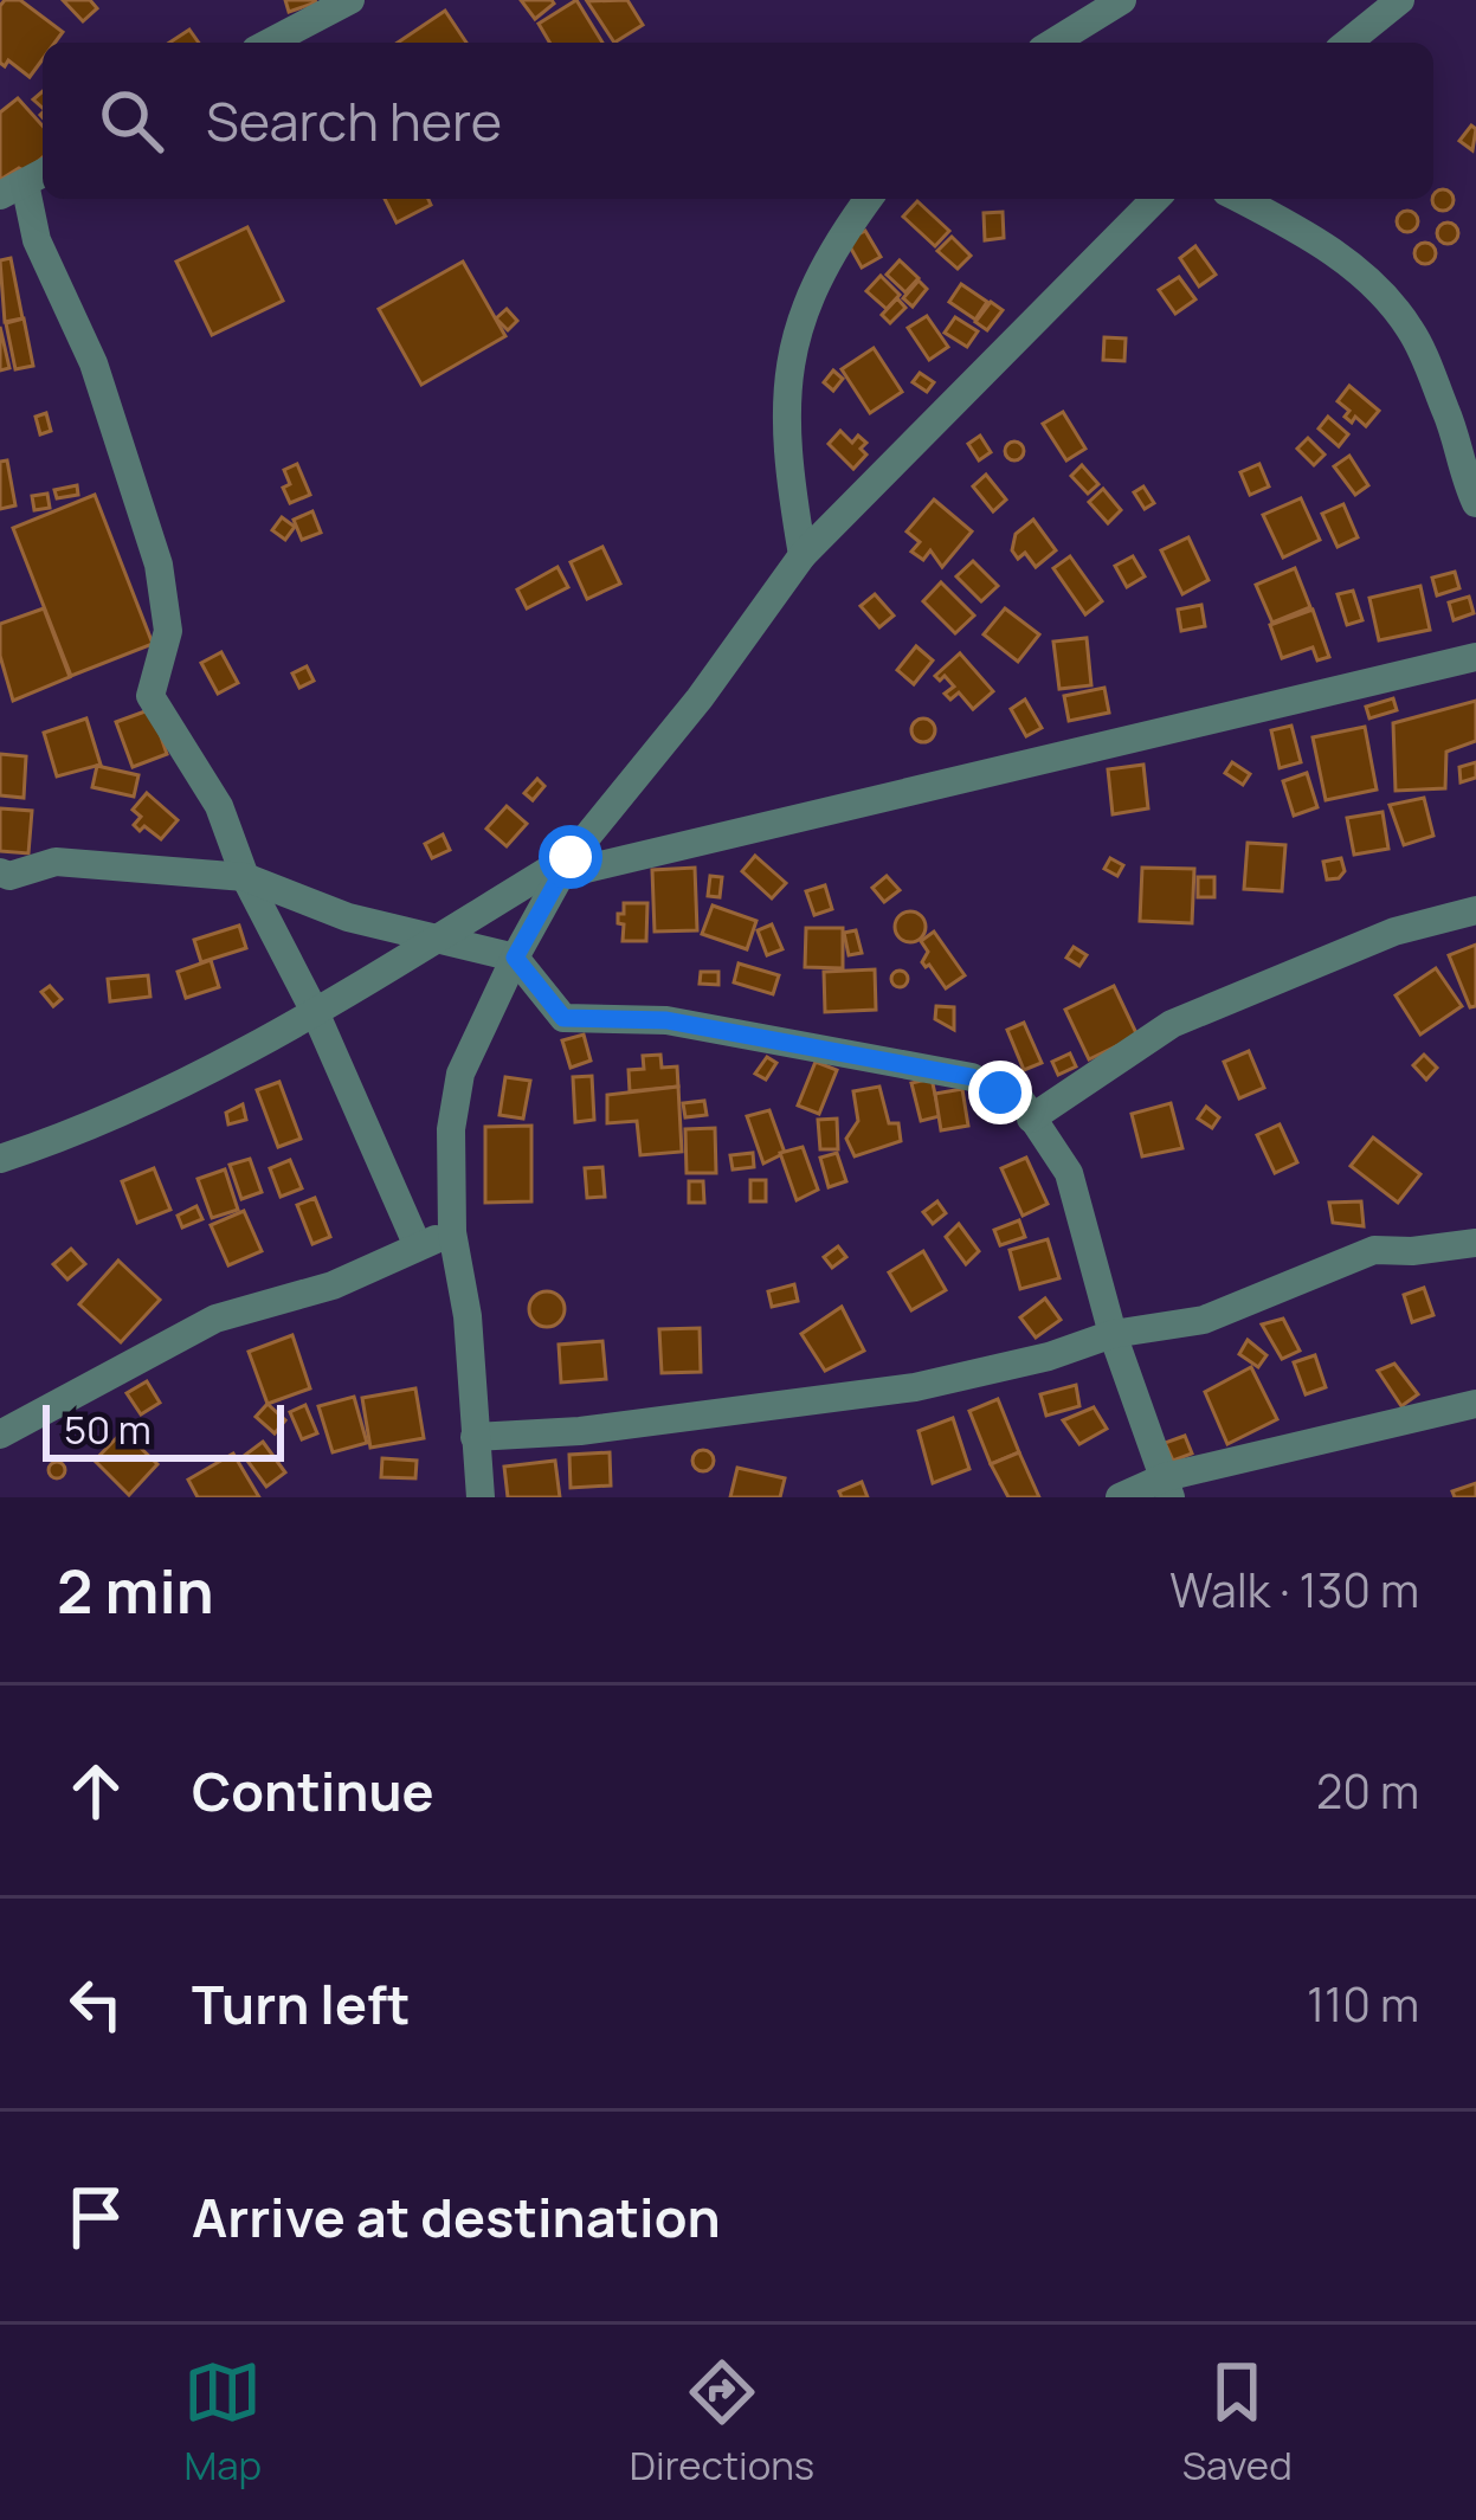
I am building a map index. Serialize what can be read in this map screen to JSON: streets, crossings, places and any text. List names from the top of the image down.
{
  "scale_bar": "50 m",
  "page": {
    "search": "Search here",
    "scale": "50 m",
    "heading": ["2 min", "Walk · 130 m"],
    "list": [
      ["Continue", "20 m"],
      ["Turn left", "110 m"],
      "Arrive at destination"
    ],
    "nav": ["Map", "Directions", "Saved"]
  }
}
